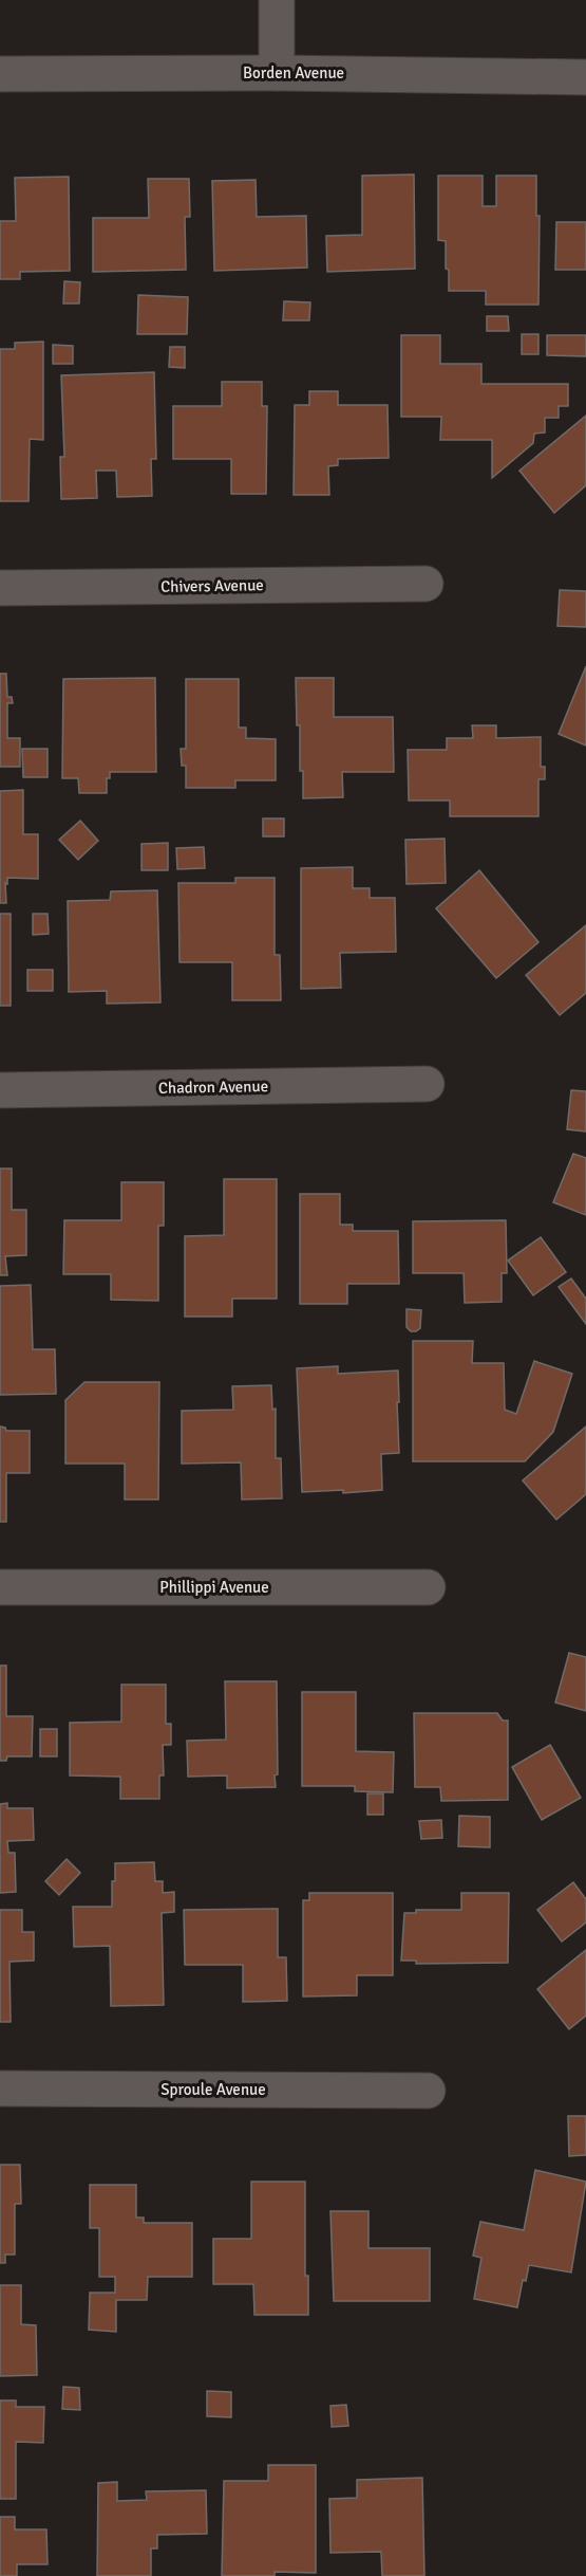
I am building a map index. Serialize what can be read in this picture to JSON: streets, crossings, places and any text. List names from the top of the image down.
{
  "streets": {
    "street": [
      "Borden Avenue",
      "Chivers Avenue",
      "Chadron Avenue",
      "Phillippi Avenue",
      "Sproule Avenue"
    ]
  }
}
